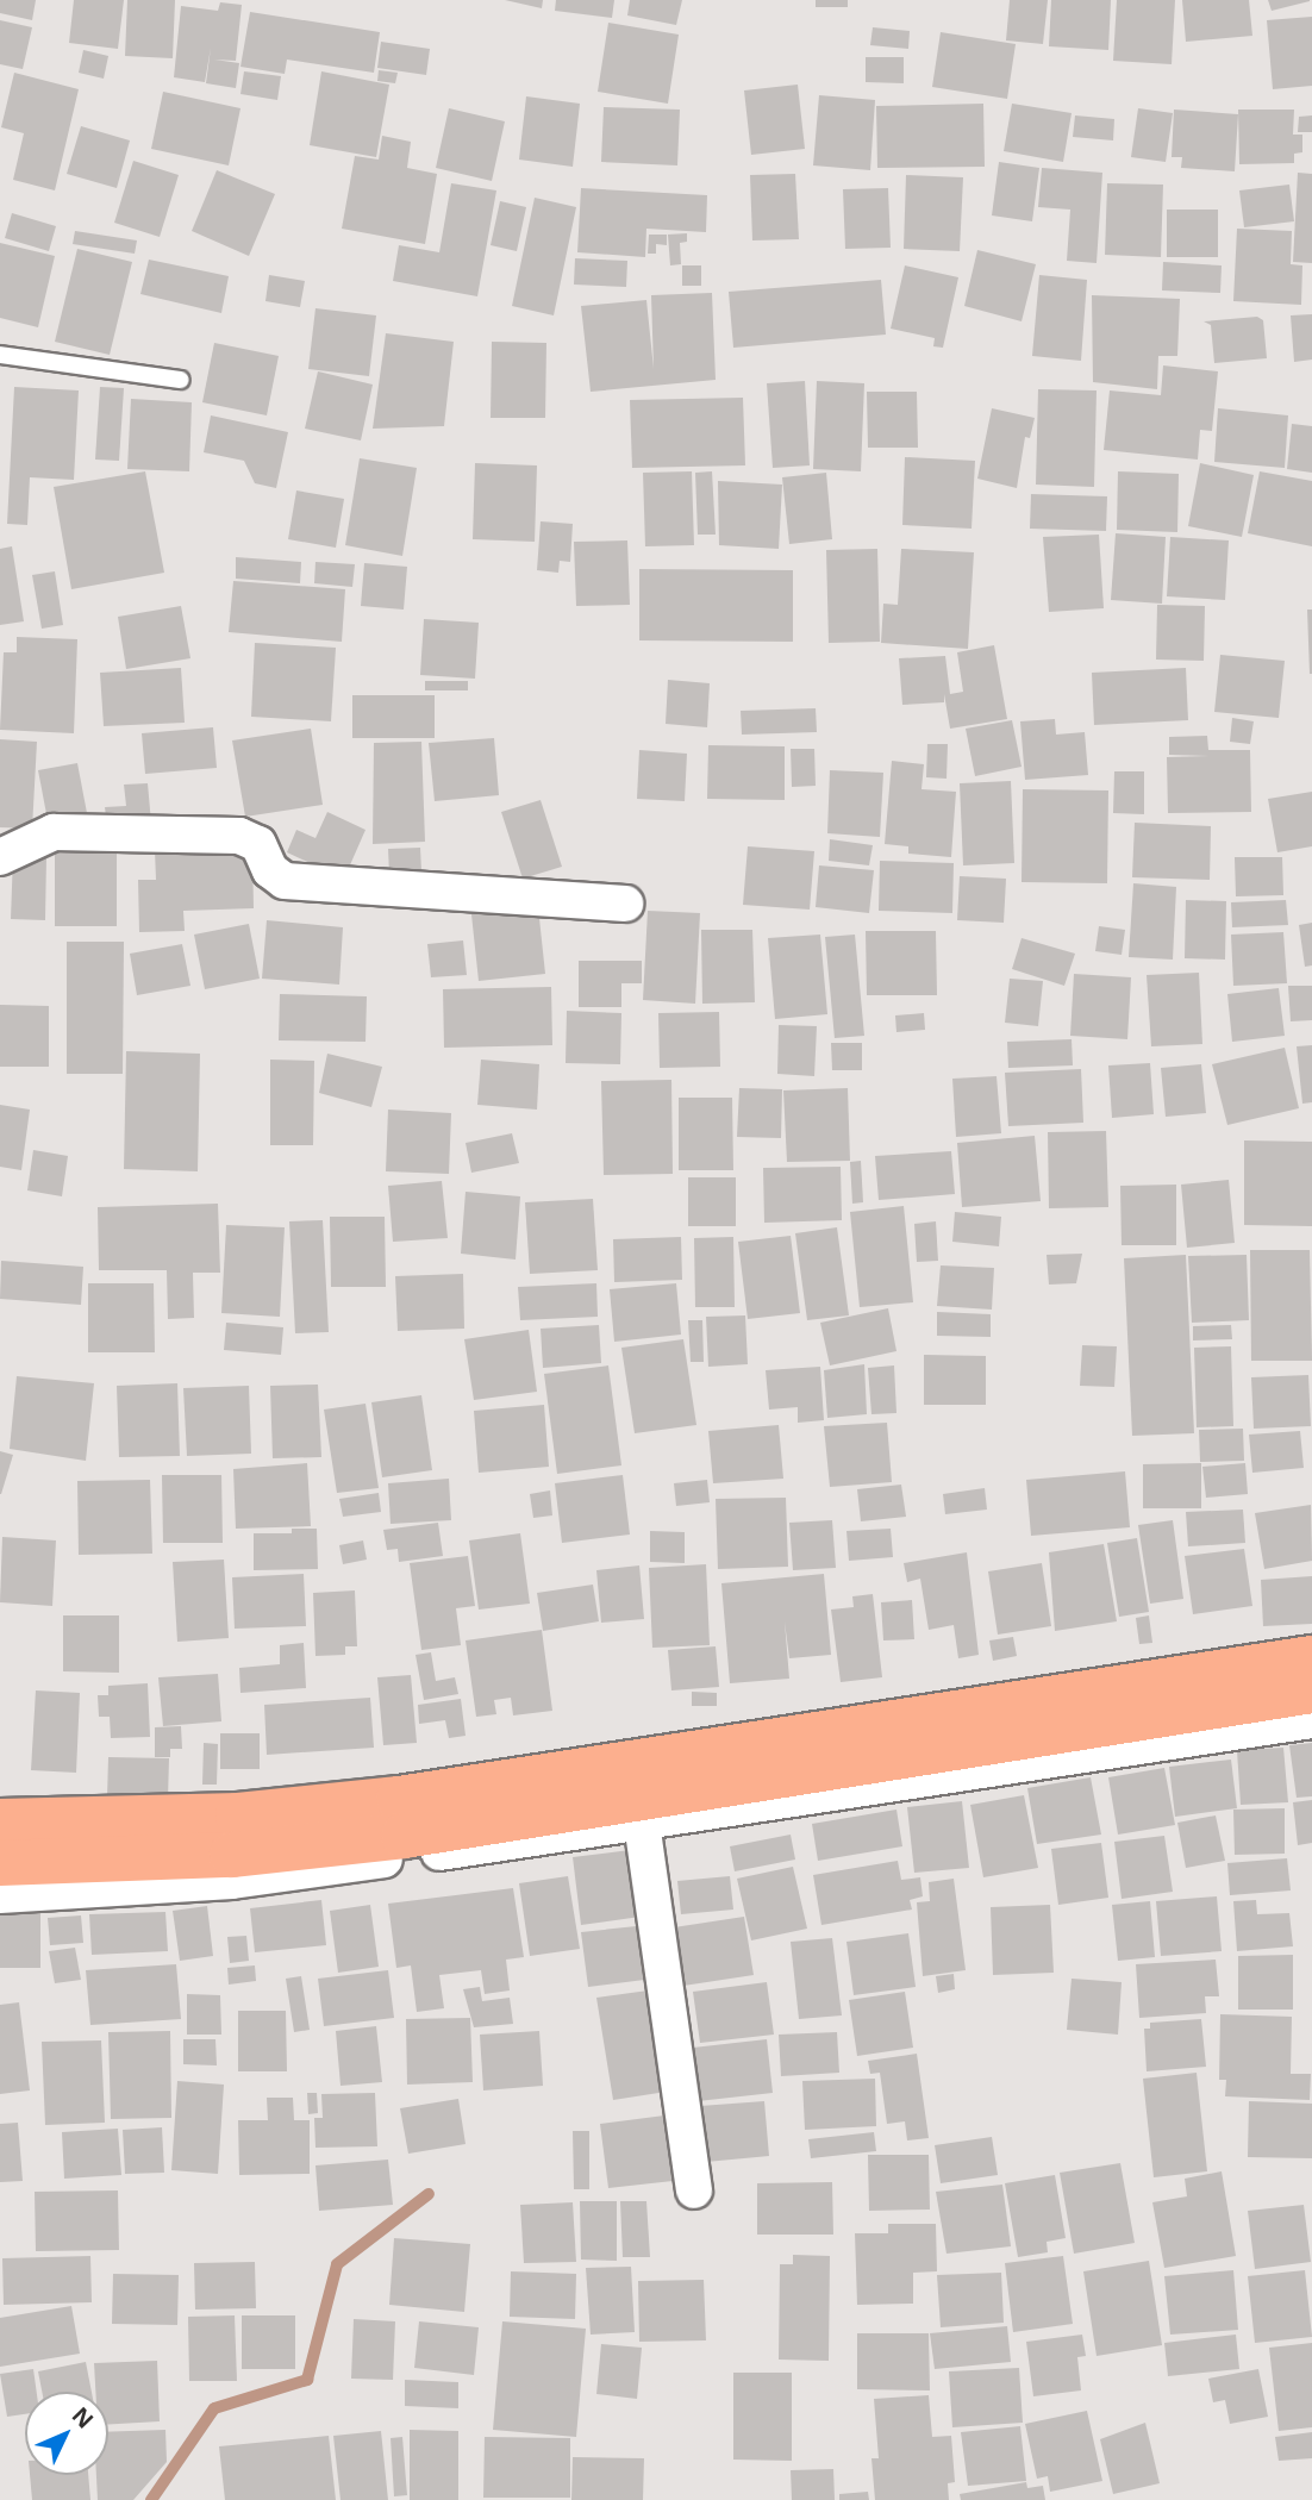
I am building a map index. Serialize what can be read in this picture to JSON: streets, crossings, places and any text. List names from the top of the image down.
{
  "north": "top right"
}
